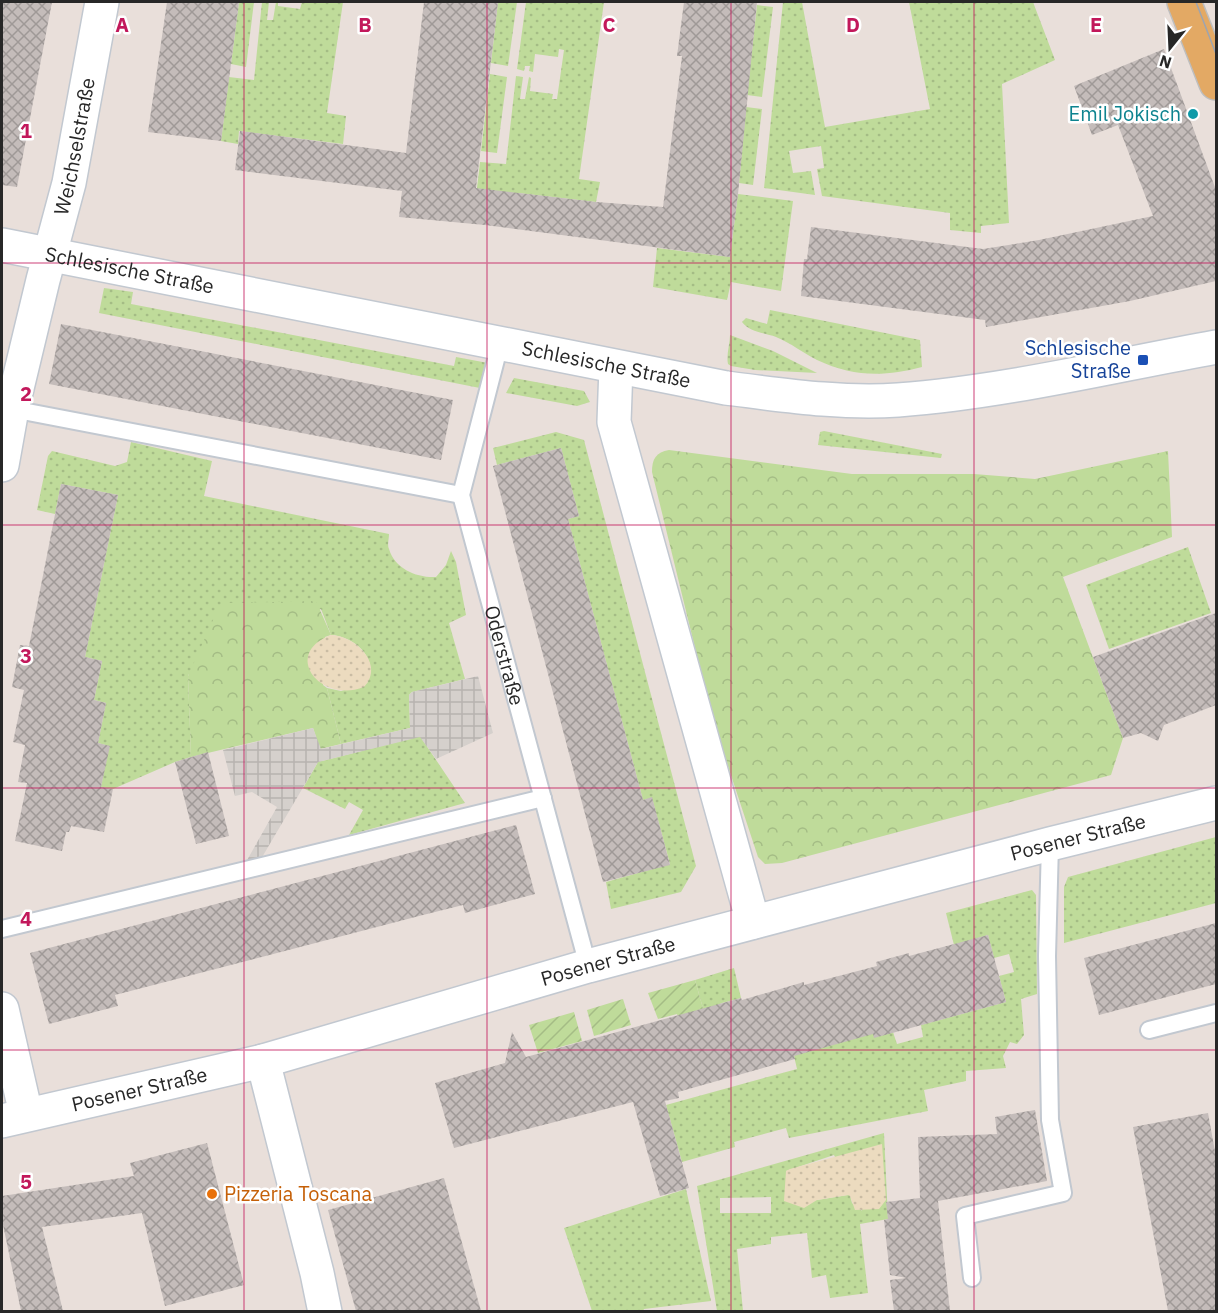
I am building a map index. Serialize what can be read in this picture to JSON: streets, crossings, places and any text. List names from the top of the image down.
{
  "streets": {
    "street": ["Weichselstraße", "Schlesische Straße", "Posener Straße"],
    "lane": ["Oderstraße"]
  },
  "crossings": [
    ["Weichselstraße", "Schlesische Straße"],
    ["Schlesische Straße", "Oderstraße"],
    ["Oderstraße", "Posener Straße"]
  ],
  "places": {
    "other": ["Emil Jokisch", "Pizzeria Toscana"],
    "transit": ["Schlesische Straße"]
  },
  "north": "bottom",
  "grid": {
    "columns": [
      "A",
      "B",
      "C",
      "D",
      "E"
    ],
    "rows": [
      "1",
      "2",
      "3",
      "4",
      "5"
    ]
  }
}
